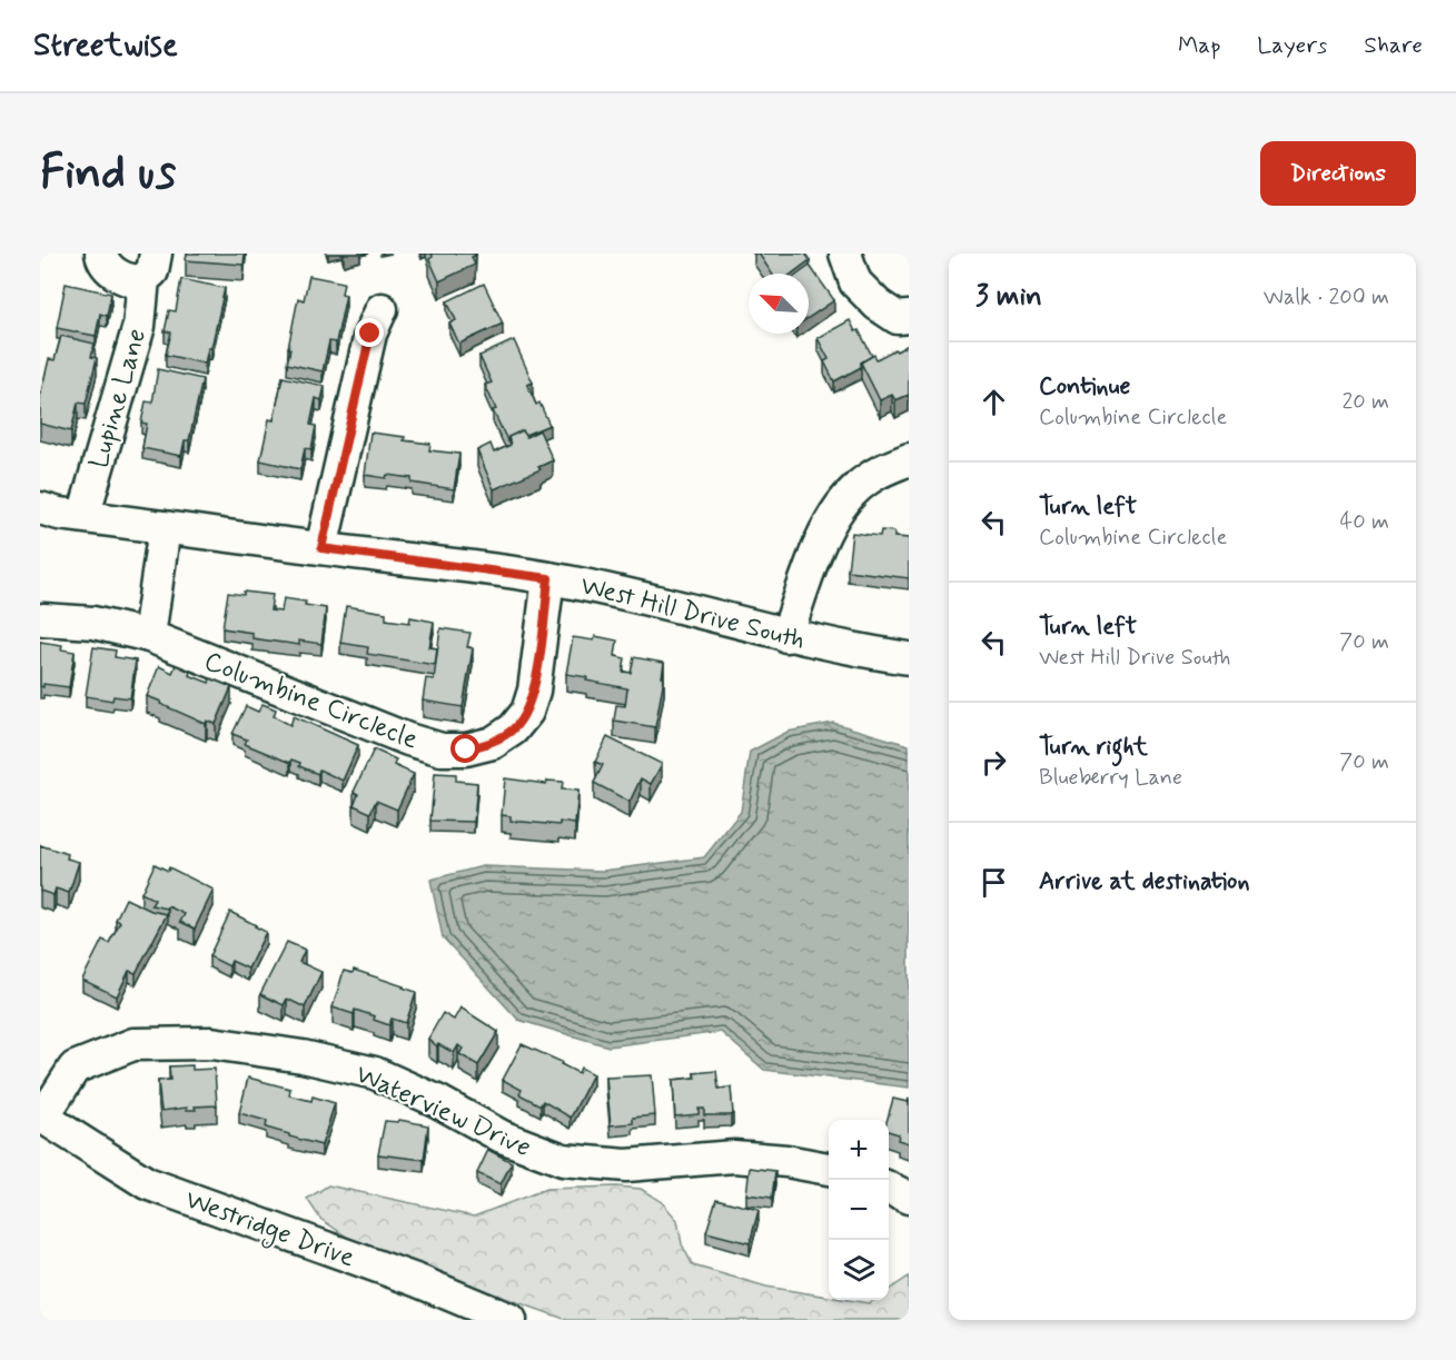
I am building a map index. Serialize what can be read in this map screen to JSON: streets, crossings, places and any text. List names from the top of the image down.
{
  "streets": {
    "street": [
      "Lupine Lane",
      "West Hill Drive South",
      "Columbine Circlecle",
      "Waterview Drive",
      "Westridge Drive"
    ]
  },
  "crossings": [
    ["Lupine Lane", "West Hill Drive South"],
    ["West Hill Drive South", "Columbine Circlecle"],
    ["Waterview Drive", "Westridge Drive"]
  ],
  "north": "top left",
  "page": {
    "header": "Streetwise",
    "nav": ["Map", "Layers", "Share"],
    "buttons": "Directions",
    "title": "Find us",
    "heading": ["3 min", "Walk · 200 m"],
    "list": [
      ["Continue", "Columbine Circlecle", "20 m"],
      ["Turn left", "Columbine Circlecle", "40 m"],
      ["Turn left", "West Hill Drive South", "70 m"],
      ["Turn right", "Blueberry Lane", "70 m"],
      "Arrive at destination"
    ],
    "map_buttons": ["+", "−"]
  }
}
